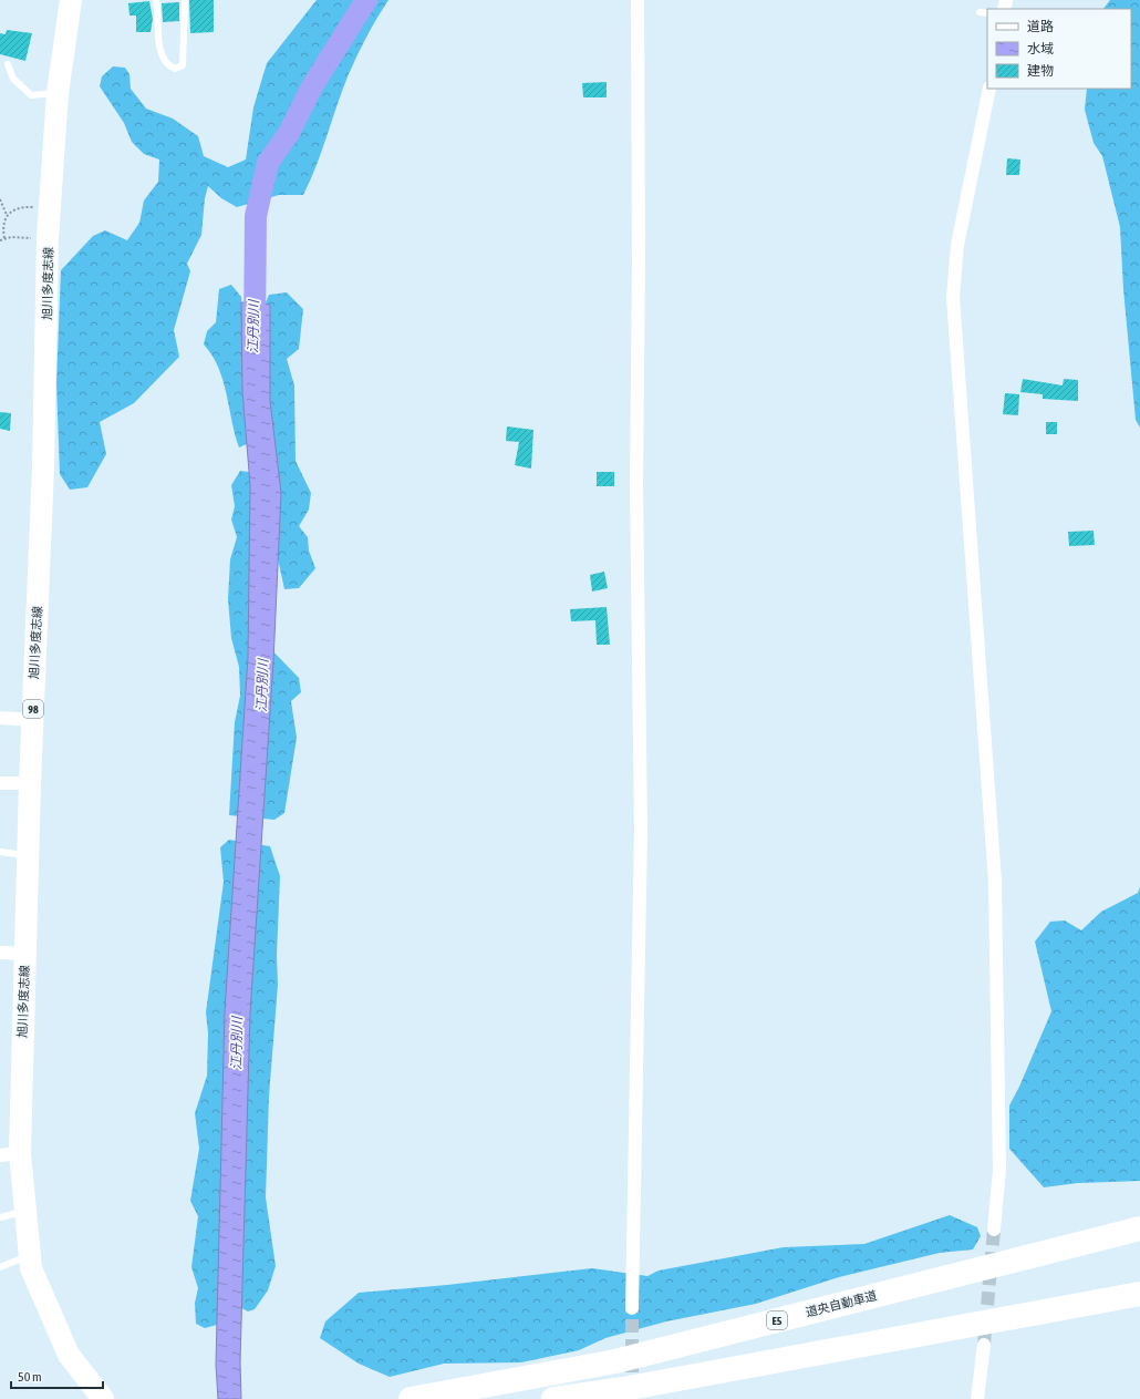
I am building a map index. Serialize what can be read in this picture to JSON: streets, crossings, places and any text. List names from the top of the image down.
{
  "streets": {
    "highway": ["道央自動車道", "E5"],
    "main road": ["旭川多度志線", "98"]
  },
  "water": ["江丹別川"],
  "legend": ["道路", "水域", "建物"],
  "scale_bar": "50 m"
}
